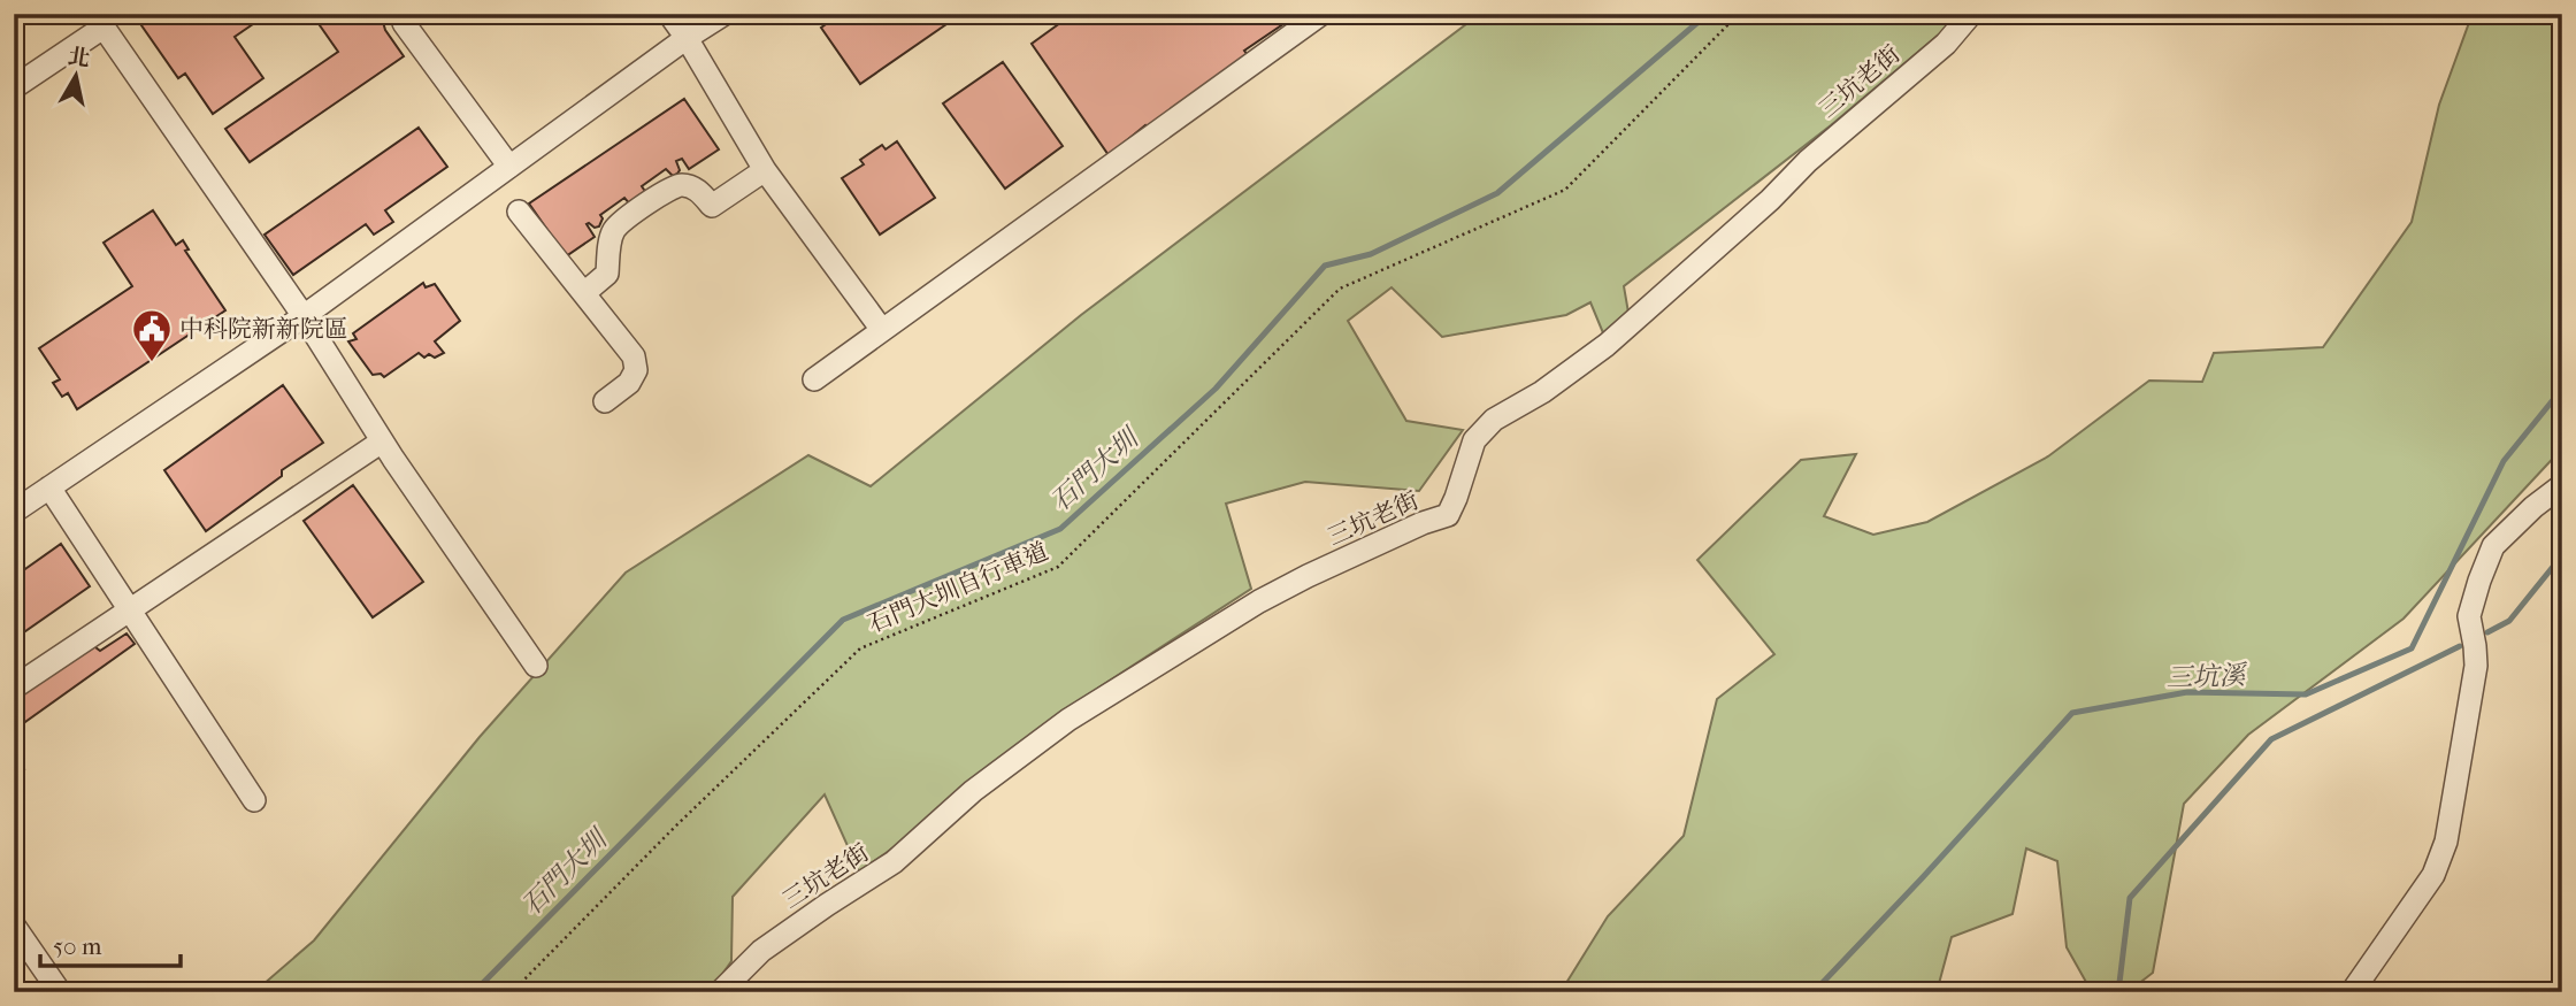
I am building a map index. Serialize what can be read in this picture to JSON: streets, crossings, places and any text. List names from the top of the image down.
{
  "streets": {
    "street": ["三坑老街"],
    "path": ["石門大圳自行車道"]
  },
  "water": ["石門大圳", "三坑溪"],
  "places": {
    "public building": ["中科院新新院區"]
  },
  "scale_bar": "50 m",
  "north": "top"
}
